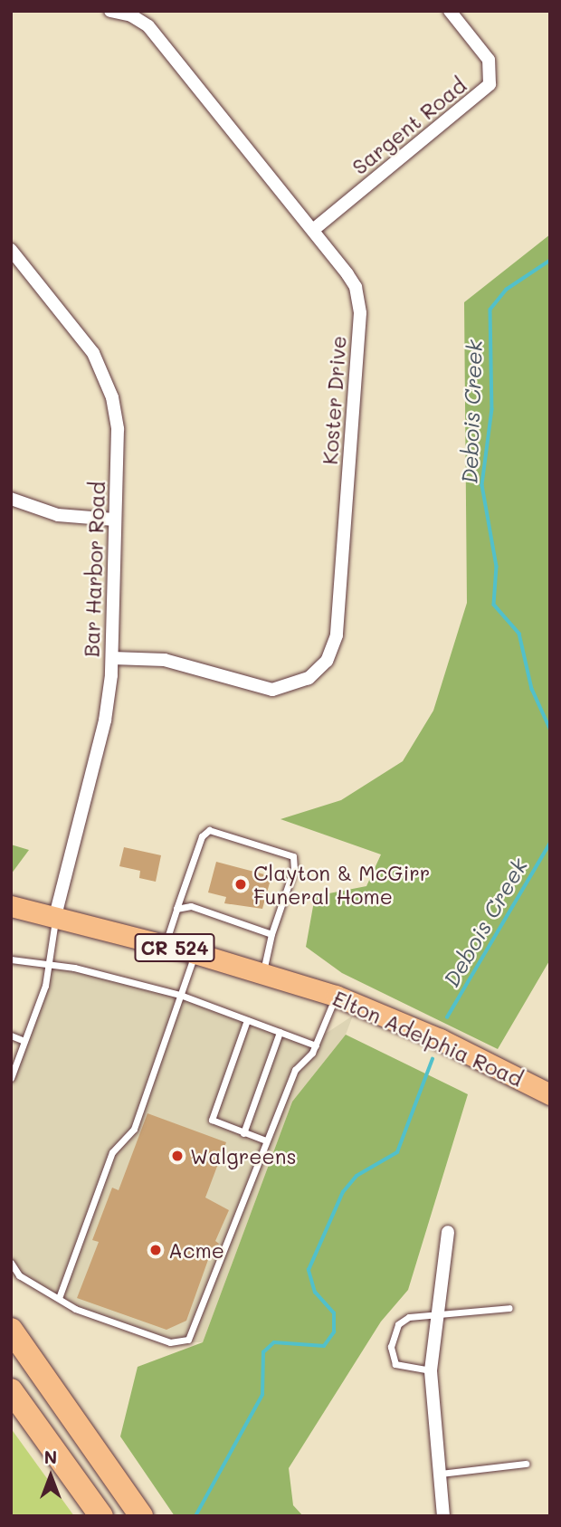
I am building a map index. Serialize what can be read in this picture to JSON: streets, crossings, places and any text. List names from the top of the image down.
{
  "streets": {
    "main road": ["CR 524", "Elton Adelphia Road"],
    "street": ["Sargent Road", "Koster Drive", "Bar Harbor Road"]
  },
  "crossings": [
    ["Sargent Road", "Koster Drive"],
    ["Koster Drive", "Bar Harbor Road"],
    ["Bar Harbor Road", "Elton Adelphia Road"]
  ],
  "water": ["Debois Creek"],
  "places": ["Clayton & McGirr Funeral Home", "Walgreens", "Acme"],
  "north": "top"
}
